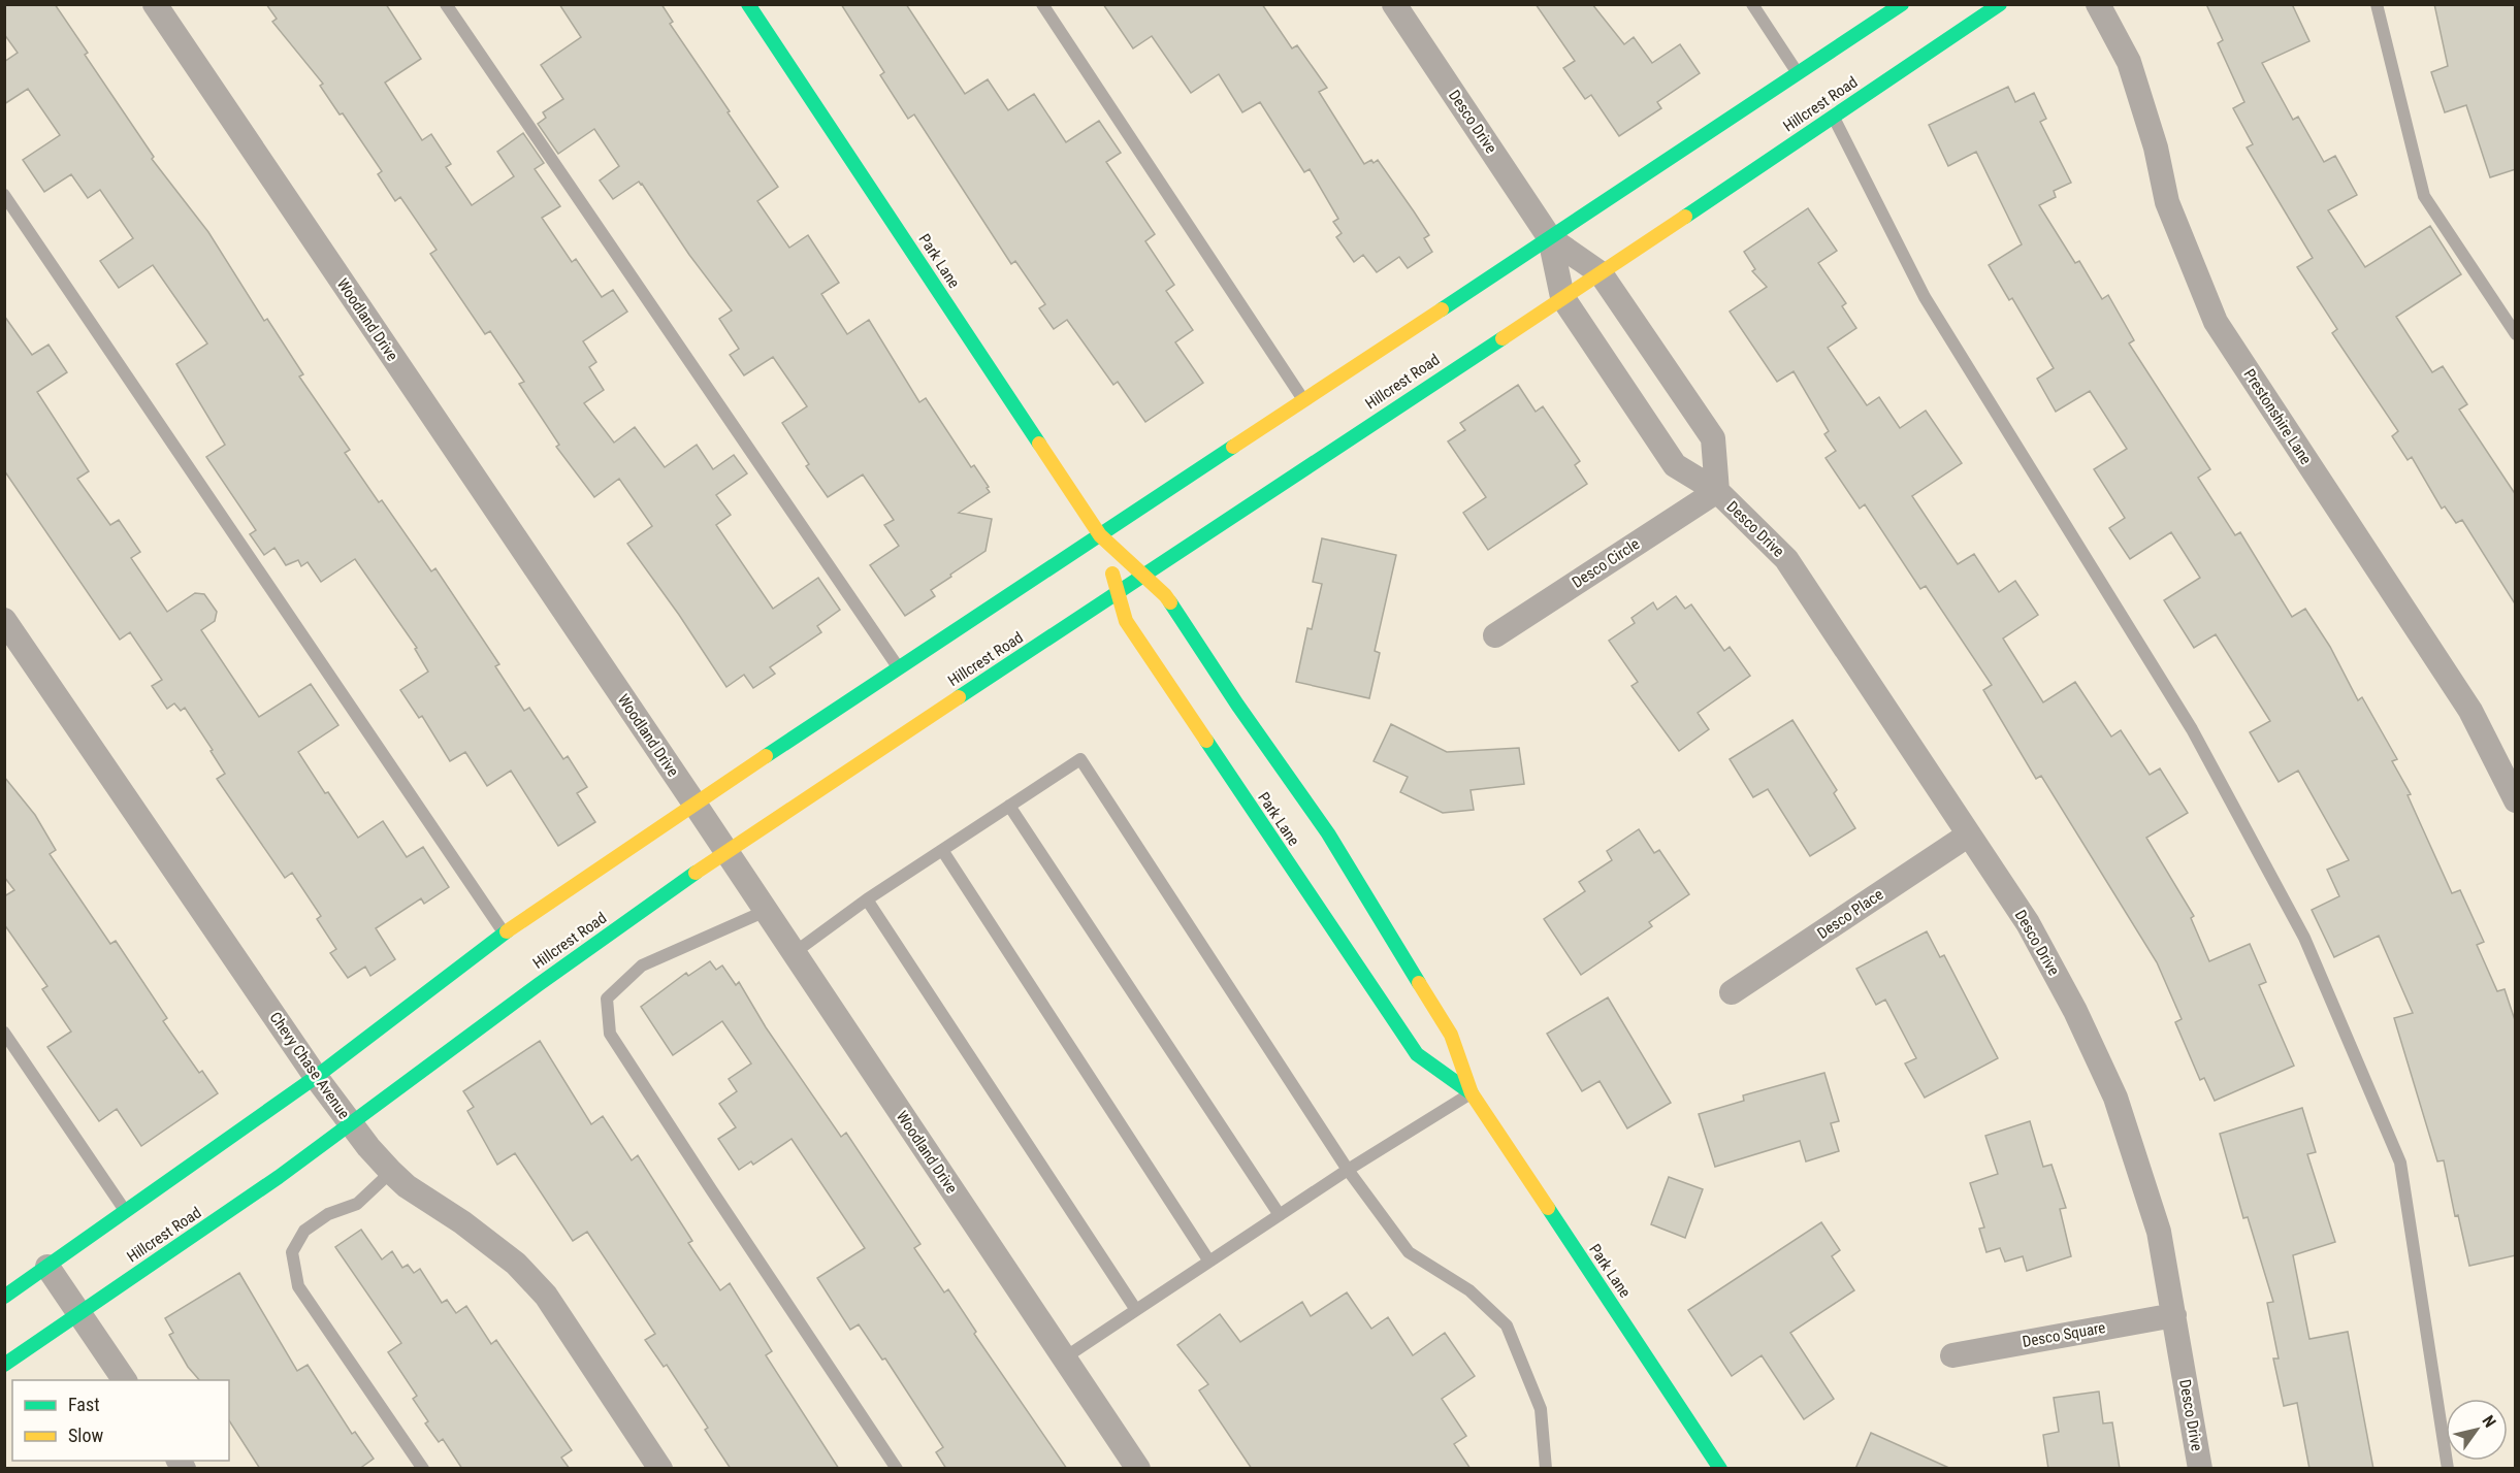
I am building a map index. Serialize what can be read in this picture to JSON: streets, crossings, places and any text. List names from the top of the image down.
{
  "streets": {
    "main road": ["Hillcrest Road", "Park Lane"],
    "street": [
      "Desco Drive",
      "Woodland Drive",
      "Prestonshire Lane",
      "Desco Circle",
      "Desco Place",
      "Chevy Chase Avenue",
      "Desco Square"
    ]
  },
  "crossings": [
    ["Hillcrest Road", "Desco Drive"],
    ["Hillcrest Road", "Park Lane"],
    ["Hillcrest Road", "Woodland Drive"],
    ["Hillcrest Road", "Chevy Chase Avenue"],
    ["Desco Drive", "Desco Circle"],
    ["Desco Drive", "Desco Place"],
    ["Desco Drive", "Desco Square"]
  ],
  "legend": ["Fast", "Slow"],
  "north": "top right"
}
